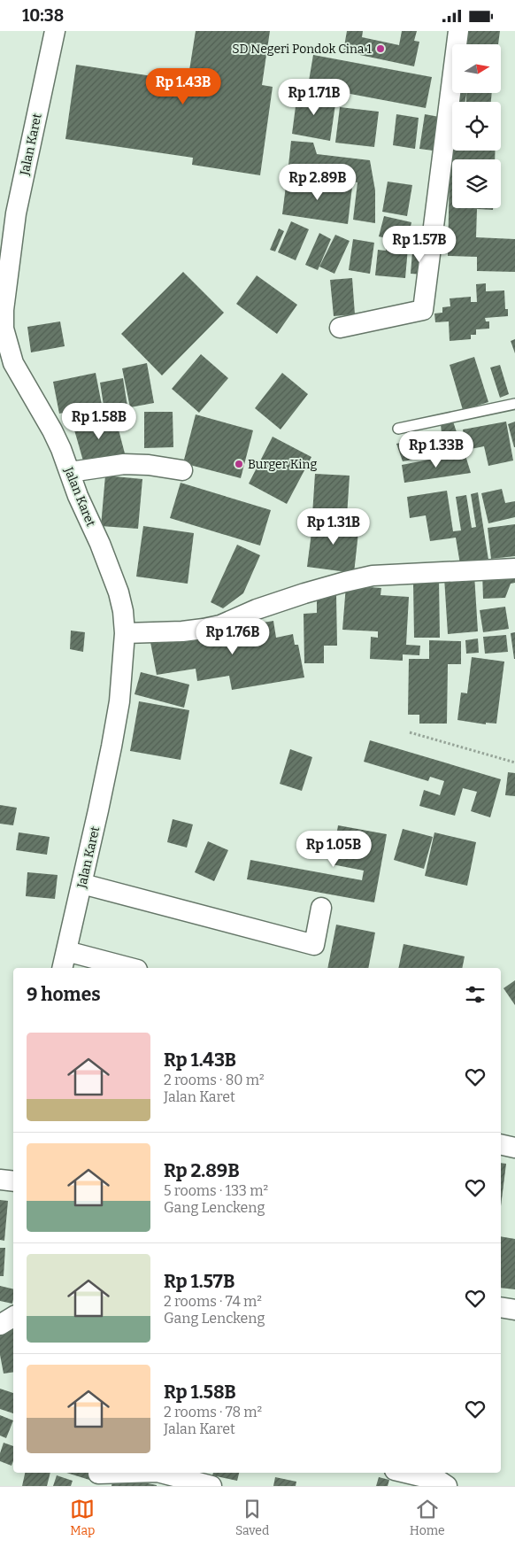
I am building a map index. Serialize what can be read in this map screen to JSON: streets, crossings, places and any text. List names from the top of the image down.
{
  "streets": {
    "street": ["Jalan Karet"]
  },
  "places": ["SD Negeri Pondok Cina 1", "Burger King"],
  "north": "right",
  "page": {
    "status": "10:38",
    "price": [
      "Rp 1.43B",
      "Rp 1.71B",
      "Rp 2.89B",
      "Rp 1.57B",
      "Rp 1.58B",
      "Rp 1.33B",
      "Rp 1.31B",
      "Rp 1.76B",
      "Rp 1.05B"
    ],
    "heading": "9 homes",
    "list": [
      {
        "name": "Rp 1.43B",
        "note": "2 rooms · 80 m² · Jalan Karet"
      },
      {
        "name": "Rp 2.89B",
        "note": "5 rooms · 133 m² · Gang Lenckeng"
      },
      {
        "name": "Rp 1.57B",
        "note": "2 rooms · 74 m² · Gang Lenckeng"
      },
      {
        "name": "Rp 1.58B",
        "note": "2 rooms · 78 m² · Jalan Karet"
      }
    ],
    "tabs": ["Map", "Saved", "Home"]
  }
}
